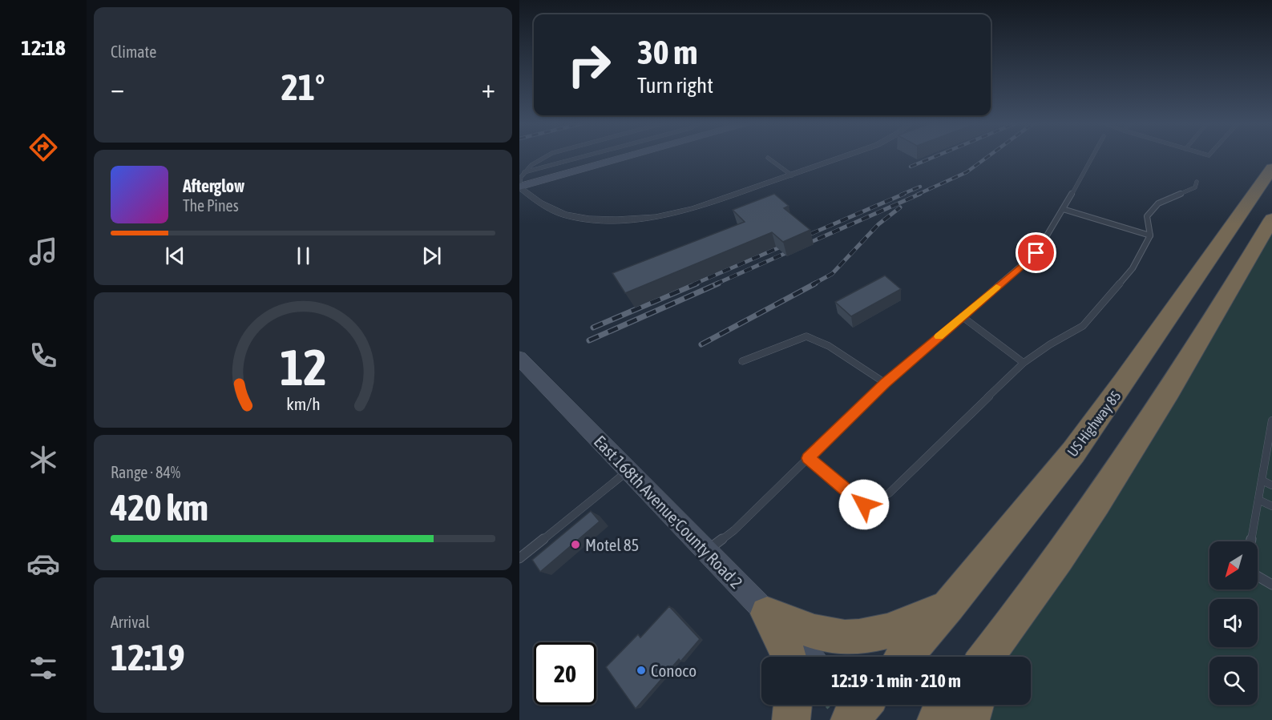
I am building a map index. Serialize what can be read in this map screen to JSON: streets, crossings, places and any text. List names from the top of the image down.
{
  "streets": {
    "highway": ["US Highway 85"],
    "main road": ["East 168th Avenue;County Road 2"]
  },
  "places": ["Motel 85", "Conoco"],
  "north": "bottom left",
  "page": {
    "tabs": "12:18",
    "tile": [
      "Climate",
      ["Range · 84%", "420 km"],
      ["Arrival", "12:19"]
    ],
    "turn": ["30 m", "Turn right"],
    "heat": ["−", "21°", "+"],
    "song": ["Afterglow", "The Pines"],
    "limit": "20",
    "trip": "12:19 · 1 min · 210 m",
    "gauge": ["12", "km/h"]
  }
}
